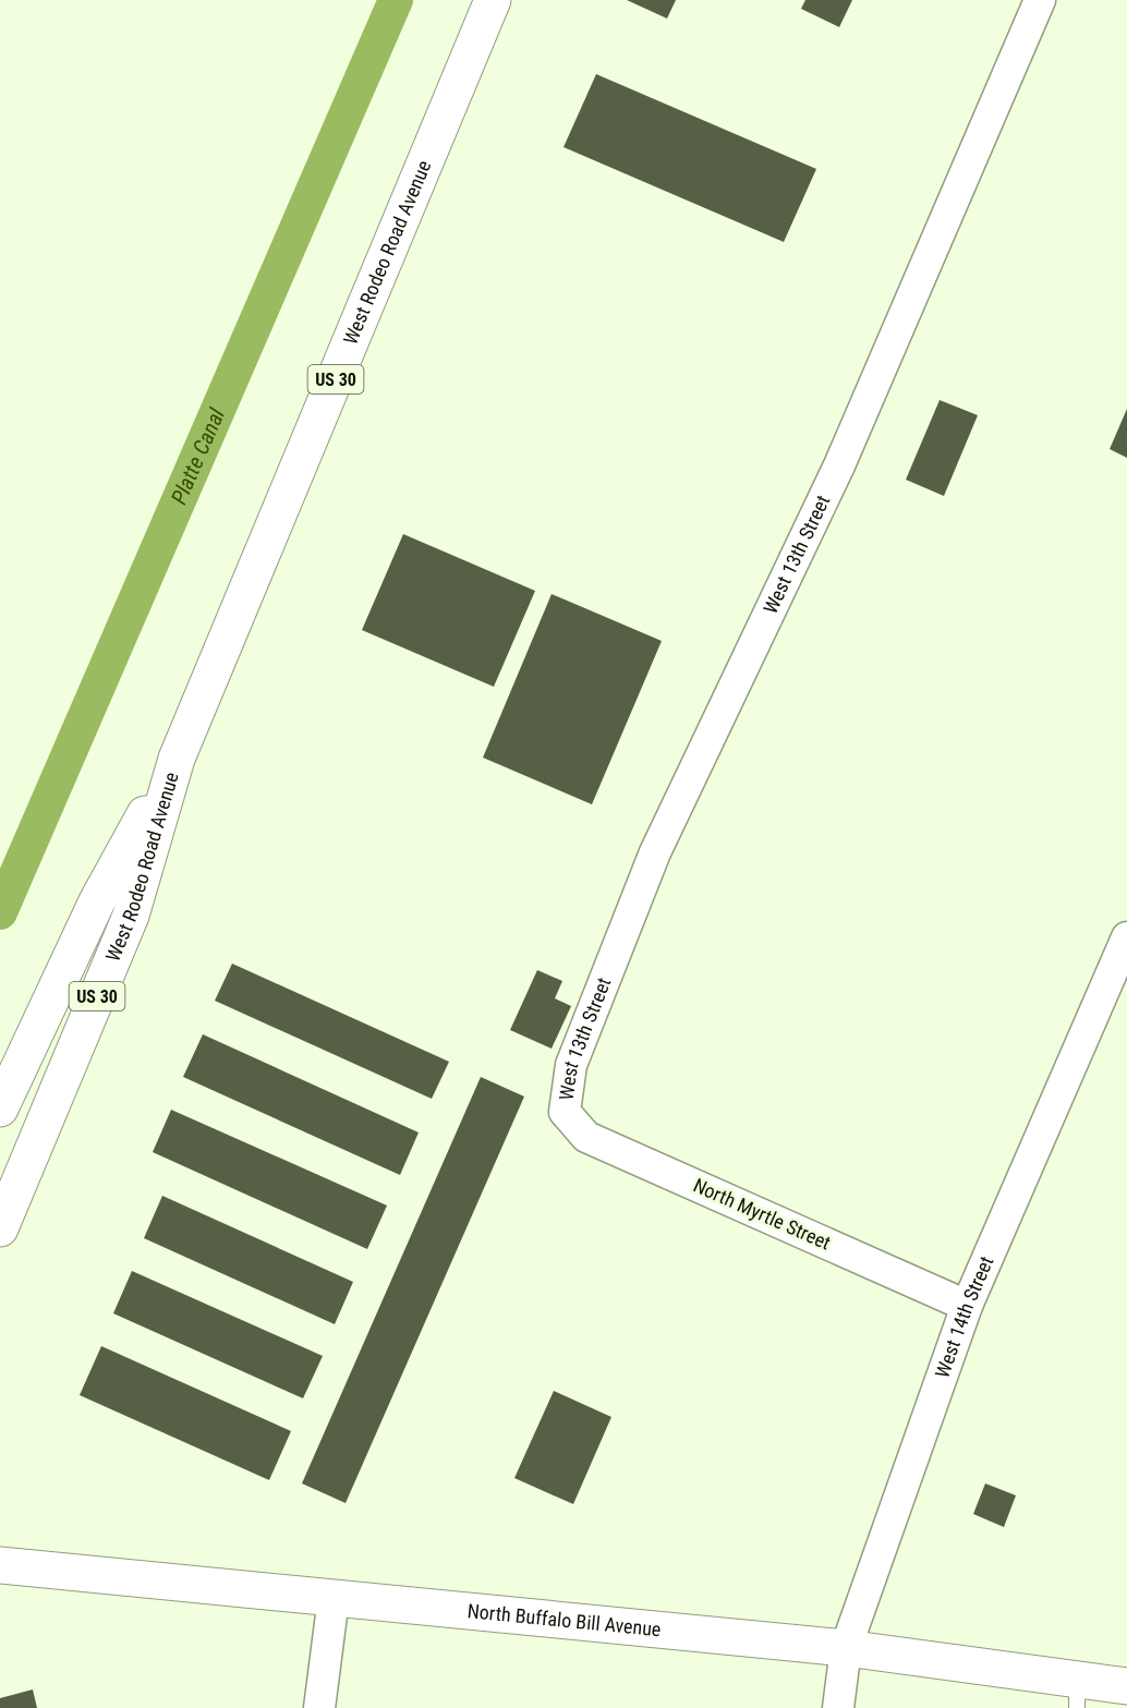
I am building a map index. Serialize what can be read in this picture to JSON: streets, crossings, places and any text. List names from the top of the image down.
{
  "streets": {
    "main road": ["West Rodeo Road Avenue", "US 30", "North Buffalo Bill Avenue"],
    "street": ["West 13th Street", "North Myrtle Street", "West 14th Street"]
  },
  "crossings": [
    ["West 13th Street", "North Myrtle Street"],
    ["North Myrtle Street", "West 14th Street"],
    ["West 14th Street", "North Buffalo Bill Avenue"]
  ],
  "water": ["Platte Canal"]
}
